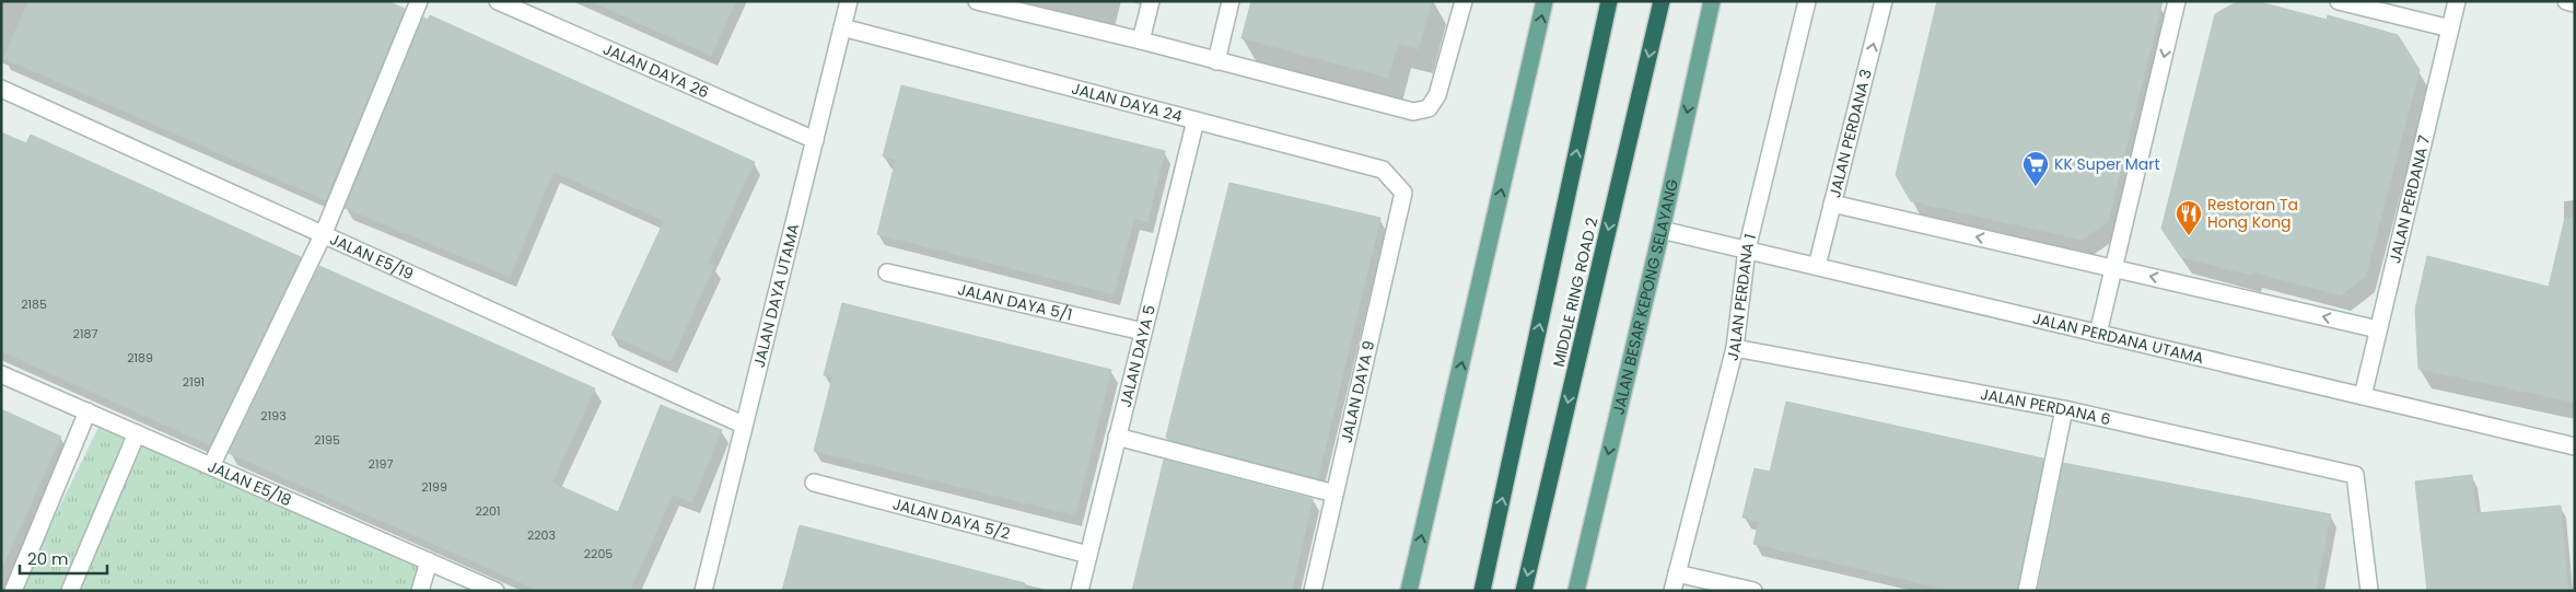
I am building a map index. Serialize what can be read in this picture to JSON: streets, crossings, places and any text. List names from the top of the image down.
{
  "streets": {
    "highway": ["MIDDLE RING ROAD 2"],
    "main road": ["JALAN BESAR KEPONG SELAYANG"],
    "street": [
      "JALAN DAYA 26",
      "JALAN DAYA 24",
      "JALAN PERDANA 3",
      "JALAN PERDANA 7",
      "JALAN E5/19",
      "JALAN DAYA UTAMA",
      "JALAN PERDANA 1",
      "JALAN DAYA 5/1",
      "JALAN PERDANA UTAMA",
      "JALAN DAYA 5",
      "JALAN DAYA 9",
      "JALAN PERDANA 6",
      "JALAN E5/18",
      "JALAN DAYA 5/2"
    ]
  },
  "crossings": [
    ["JALAN DAYA 26", "JALAN DAYA UTAMA"],
    ["JALAN DAYA 24", "JALAN DAYA UTAMA"],
    ["JALAN DAYA 24", "JALAN DAYA 5"],
    ["JALAN DAYA 24", "JALAN DAYA 9"],
    ["JALAN PERDANA 3", "JALAN PERDANA UTAMA"],
    ["JALAN PERDANA 7", "JALAN PERDANA UTAMA"],
    ["JALAN E5/19", "JALAN DAYA UTAMA"],
    ["JALAN BESAR KEPONG SELAYANG", "JALAN PERDANA UTAMA"],
    ["JALAN PERDANA 1", "JALAN PERDANA UTAMA"],
    ["JALAN PERDANA 1", "JALAN PERDANA 6"],
    ["JALAN DAYA 5/1", "JALAN DAYA 5"],
    ["JALAN DAYA 5", "JALAN DAYA 5/2"]
  ],
  "one_way": ["JALAN PERDANA 3", "JALAN BESAR KEPONG SELAYANG"],
  "places": {
    "supermarket": ["KK Super Mart"],
    "restaurant": ["Restoran Ta Hong Kong"]
  },
  "house_numbers": [
    "2185",
    "2187",
    "2189",
    "2191",
    "2193",
    "2195",
    "2197",
    "2199",
    "2201",
    "2203",
    "2205"
  ],
  "scale_bar": "20 m"
}
